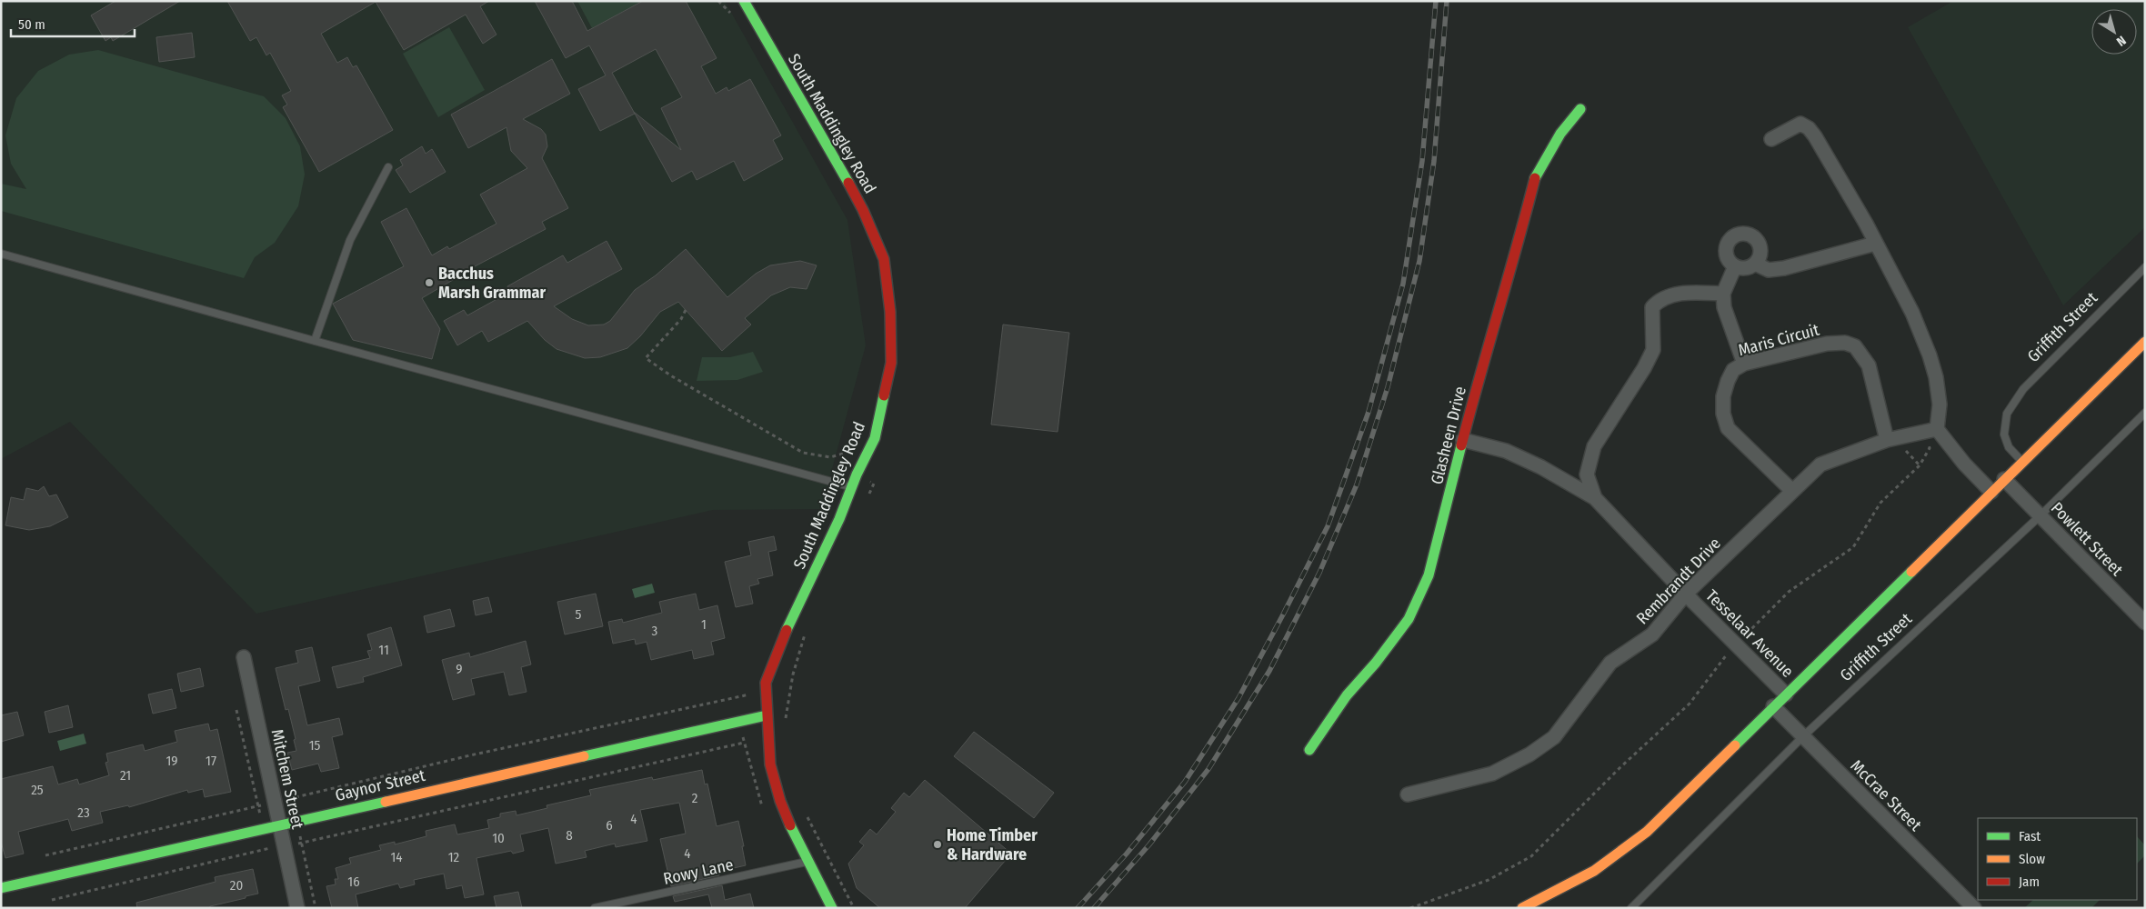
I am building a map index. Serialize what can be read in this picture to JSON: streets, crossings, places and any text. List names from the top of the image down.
{
  "streets": {
    "street": [
      "South Maddingley Road",
      "Griffith Street",
      "Maris Circuit",
      "Glasheen Drive",
      "Powlett Street",
      "Rembrandt Drive",
      "Tesselaar Avenue",
      "Mitchem Street",
      "Gaynor Street",
      "McCrae Street"
    ],
    "lane": ["Rowy Lane"]
  },
  "crossings": [
    ["South Maddingley Road", "Gaynor Street"],
    ["South Maddingley Road", "Rowy Lane"],
    ["Griffith Street", "Powlett Street"],
    ["Griffith Street", "Tesselaar Avenue"],
    ["Griffith Street", "McCrae Street"],
    ["Maris Circuit", "Rembrandt Drive"],
    ["Glasheen Drive", "Tesselaar Avenue"],
    ["Rembrandt Drive", "Tesselaar Avenue"],
    ["Mitchem Street", "Gaynor Street"]
  ],
  "places": ["Bacchus Marsh Grammar", "Home Timber & Hardware"],
  "house_numbers": [
    "5",
    "1",
    "3",
    "11",
    "9",
    "15",
    "19",
    "17",
    "21",
    "25",
    "2",
    "23",
    "4",
    "6",
    "8",
    "10",
    "4",
    "14",
    "12",
    "16",
    "20"
  ],
  "legend": ["Fast", "Slow", "Jam"],
  "scale_bar": "50 m",
  "north": "bottom right"
}
